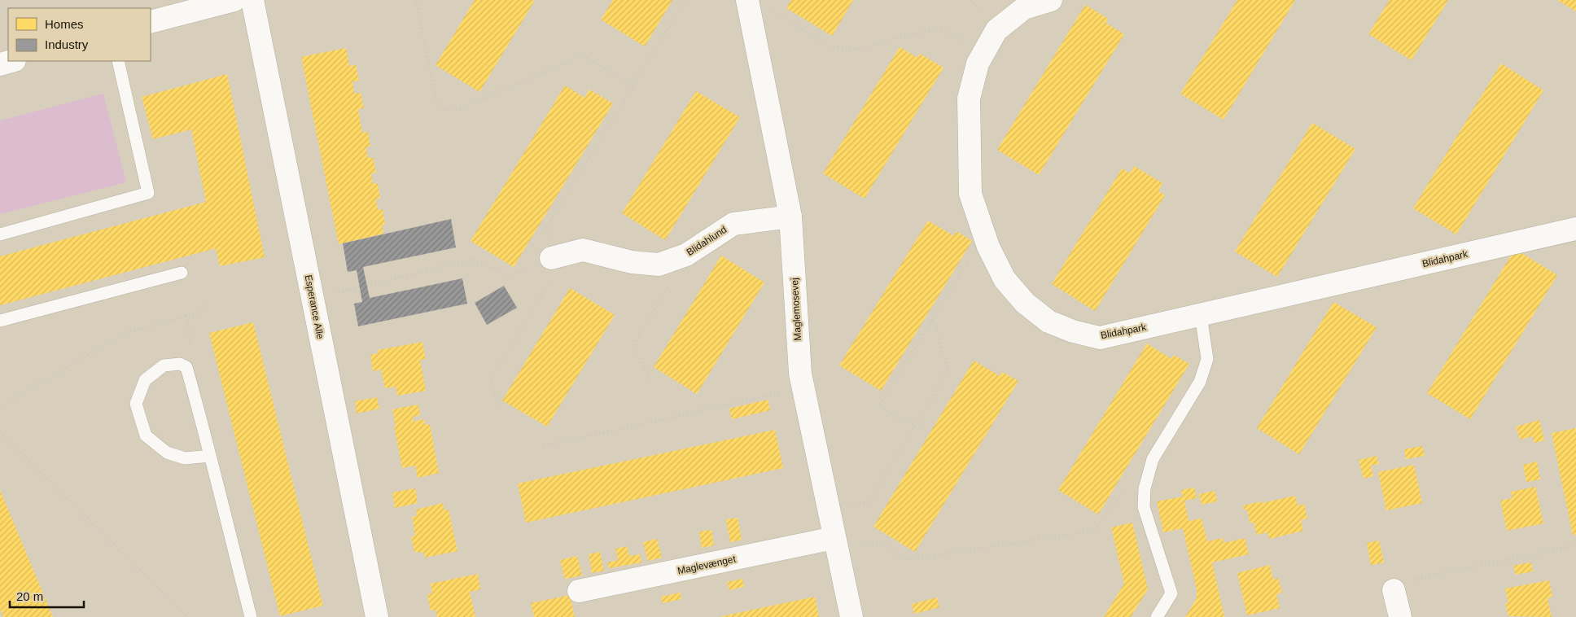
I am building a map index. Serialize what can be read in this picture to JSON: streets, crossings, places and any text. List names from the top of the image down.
{
  "streets": {
    "street": [
      "Blidahlund",
      "Blidahpark",
      "Esperance Alle",
      "Maglemosevej",
      "Maglevænget"
    ]
  },
  "crossings": [
    ["Blidahlund", "Maglemosevej"],
    ["Maglemosevej", "Maglevænget"]
  ],
  "legend": ["Homes", "Industry"],
  "scale_bar": "20 m"
}
